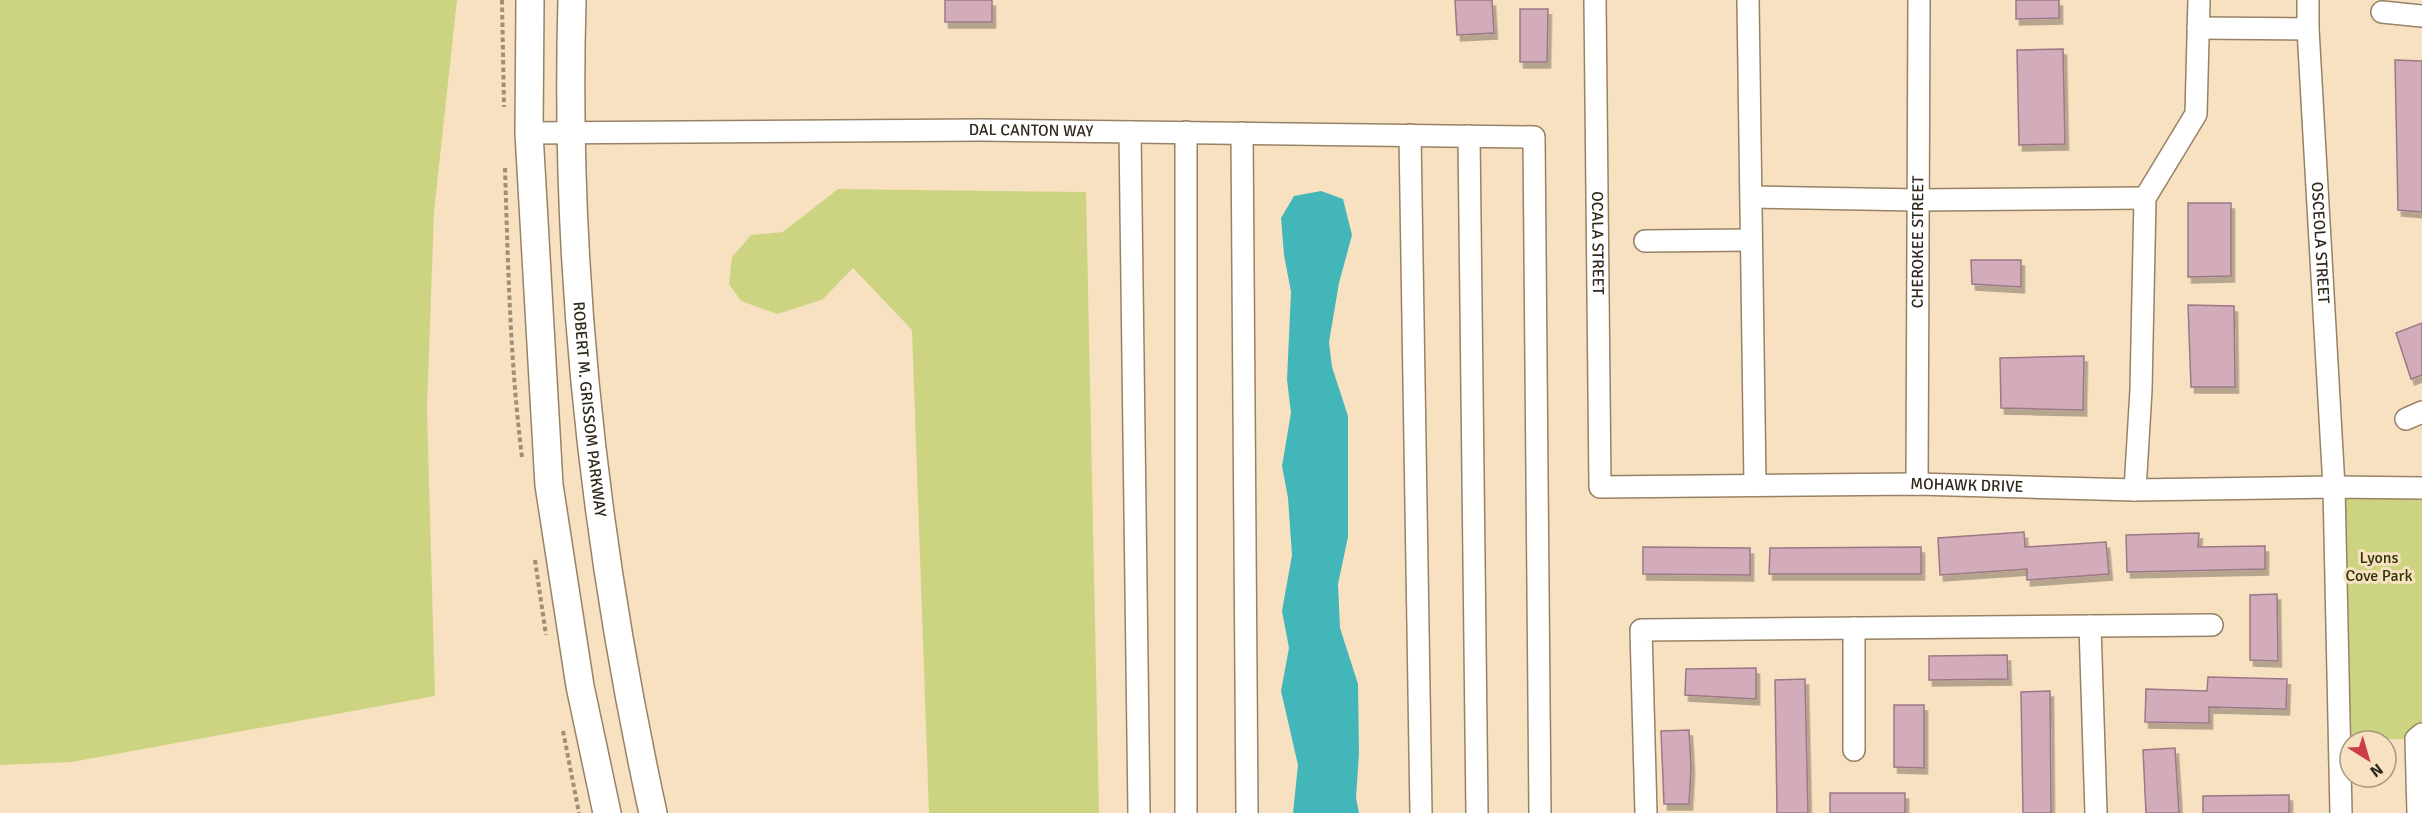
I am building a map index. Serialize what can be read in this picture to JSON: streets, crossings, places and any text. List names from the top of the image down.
{
  "streets": {
    "main road": ["ROBERT M. GRISSOM PARKWAY"],
    "street": [
      "DAL CANTON WAY",
      "CHEROKEE STREET",
      "OCALA STREET",
      "OSCEOLA STREET",
      "MOHAWK DRIVE"
    ]
  },
  "crossings": [
    ["DAL CANTON WAY", "ROBERT M. GRISSOM PARKWAY"],
    ["CHEROKEE STREET", "MOHAWK DRIVE"],
    ["OCALA STREET", "MOHAWK DRIVE"],
    ["OSCEOLA STREET", "MOHAWK DRIVE"]
  ],
  "parks": ["Lyons Cove Park"],
  "north": "bottom right"
}
